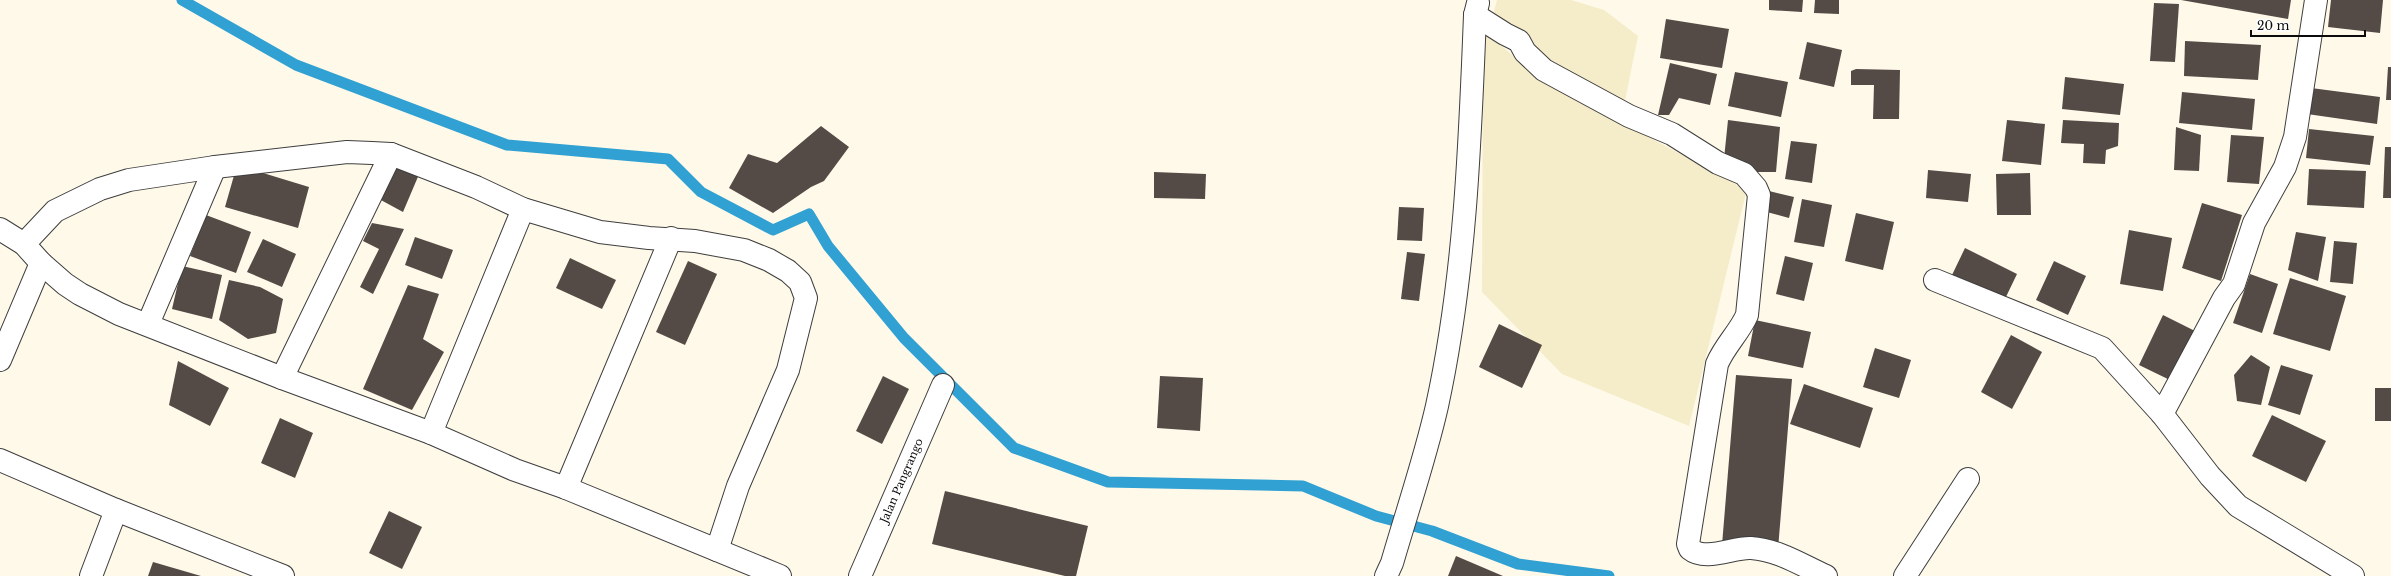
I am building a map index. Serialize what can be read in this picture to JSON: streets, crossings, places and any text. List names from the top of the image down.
{
  "streets": {
    "street": ["Jalan Pangrango"]
  },
  "scale_bar": "20 m"
}
